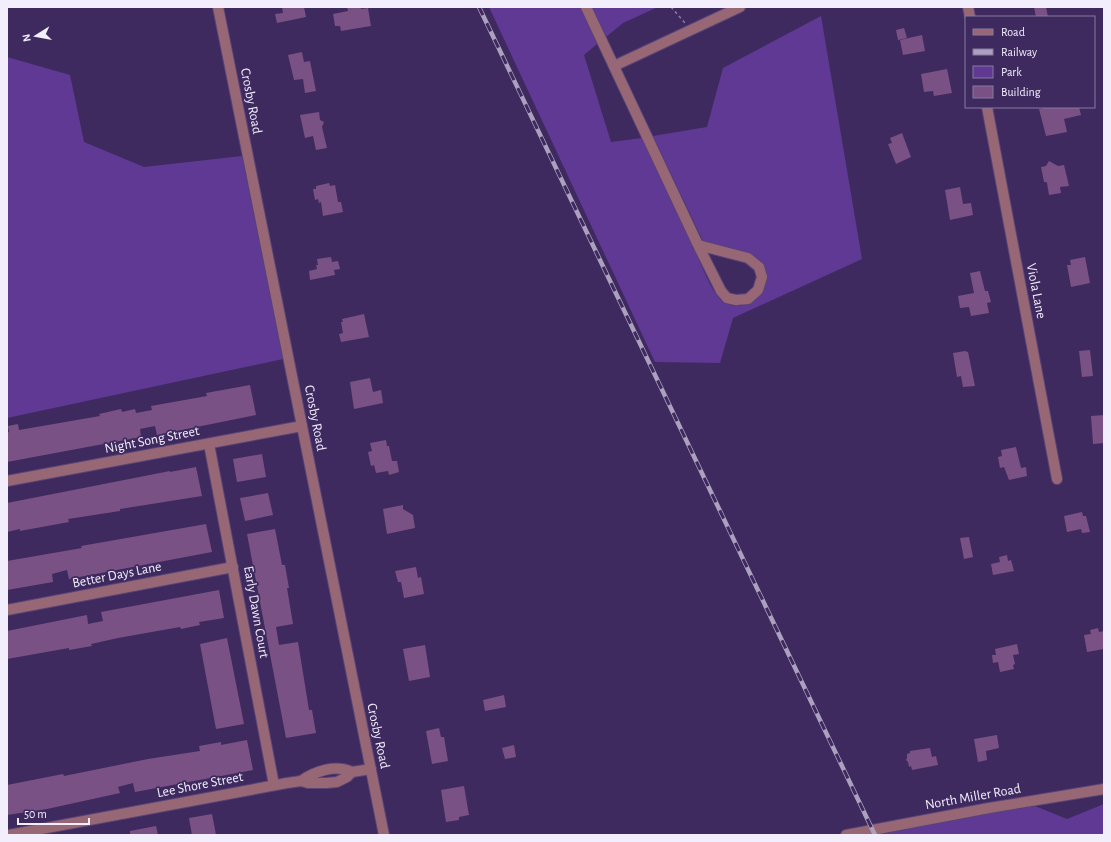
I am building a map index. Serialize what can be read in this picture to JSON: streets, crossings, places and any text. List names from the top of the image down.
{
  "streets": {
    "street": [
      "Crosby Road",
      "Viola Lane",
      "Night Song Street",
      "Better Days Lane",
      "Early Dawn Court",
      "Lee Shore Street",
      "North Miller Road"
    ]
  },
  "crossings": [
    ["Crosby Road", "Night Song Street"],
    ["Night Song Street", "Early Dawn Court"],
    ["Better Days Lane", "Early Dawn Court"],
    ["Early Dawn Court", "Lee Shore Street"]
  ],
  "legend": [
    "Road",
    "Railway",
    "Park",
    "Building"
  ],
  "scale_bar": "50 m",
  "north": "left"
}
